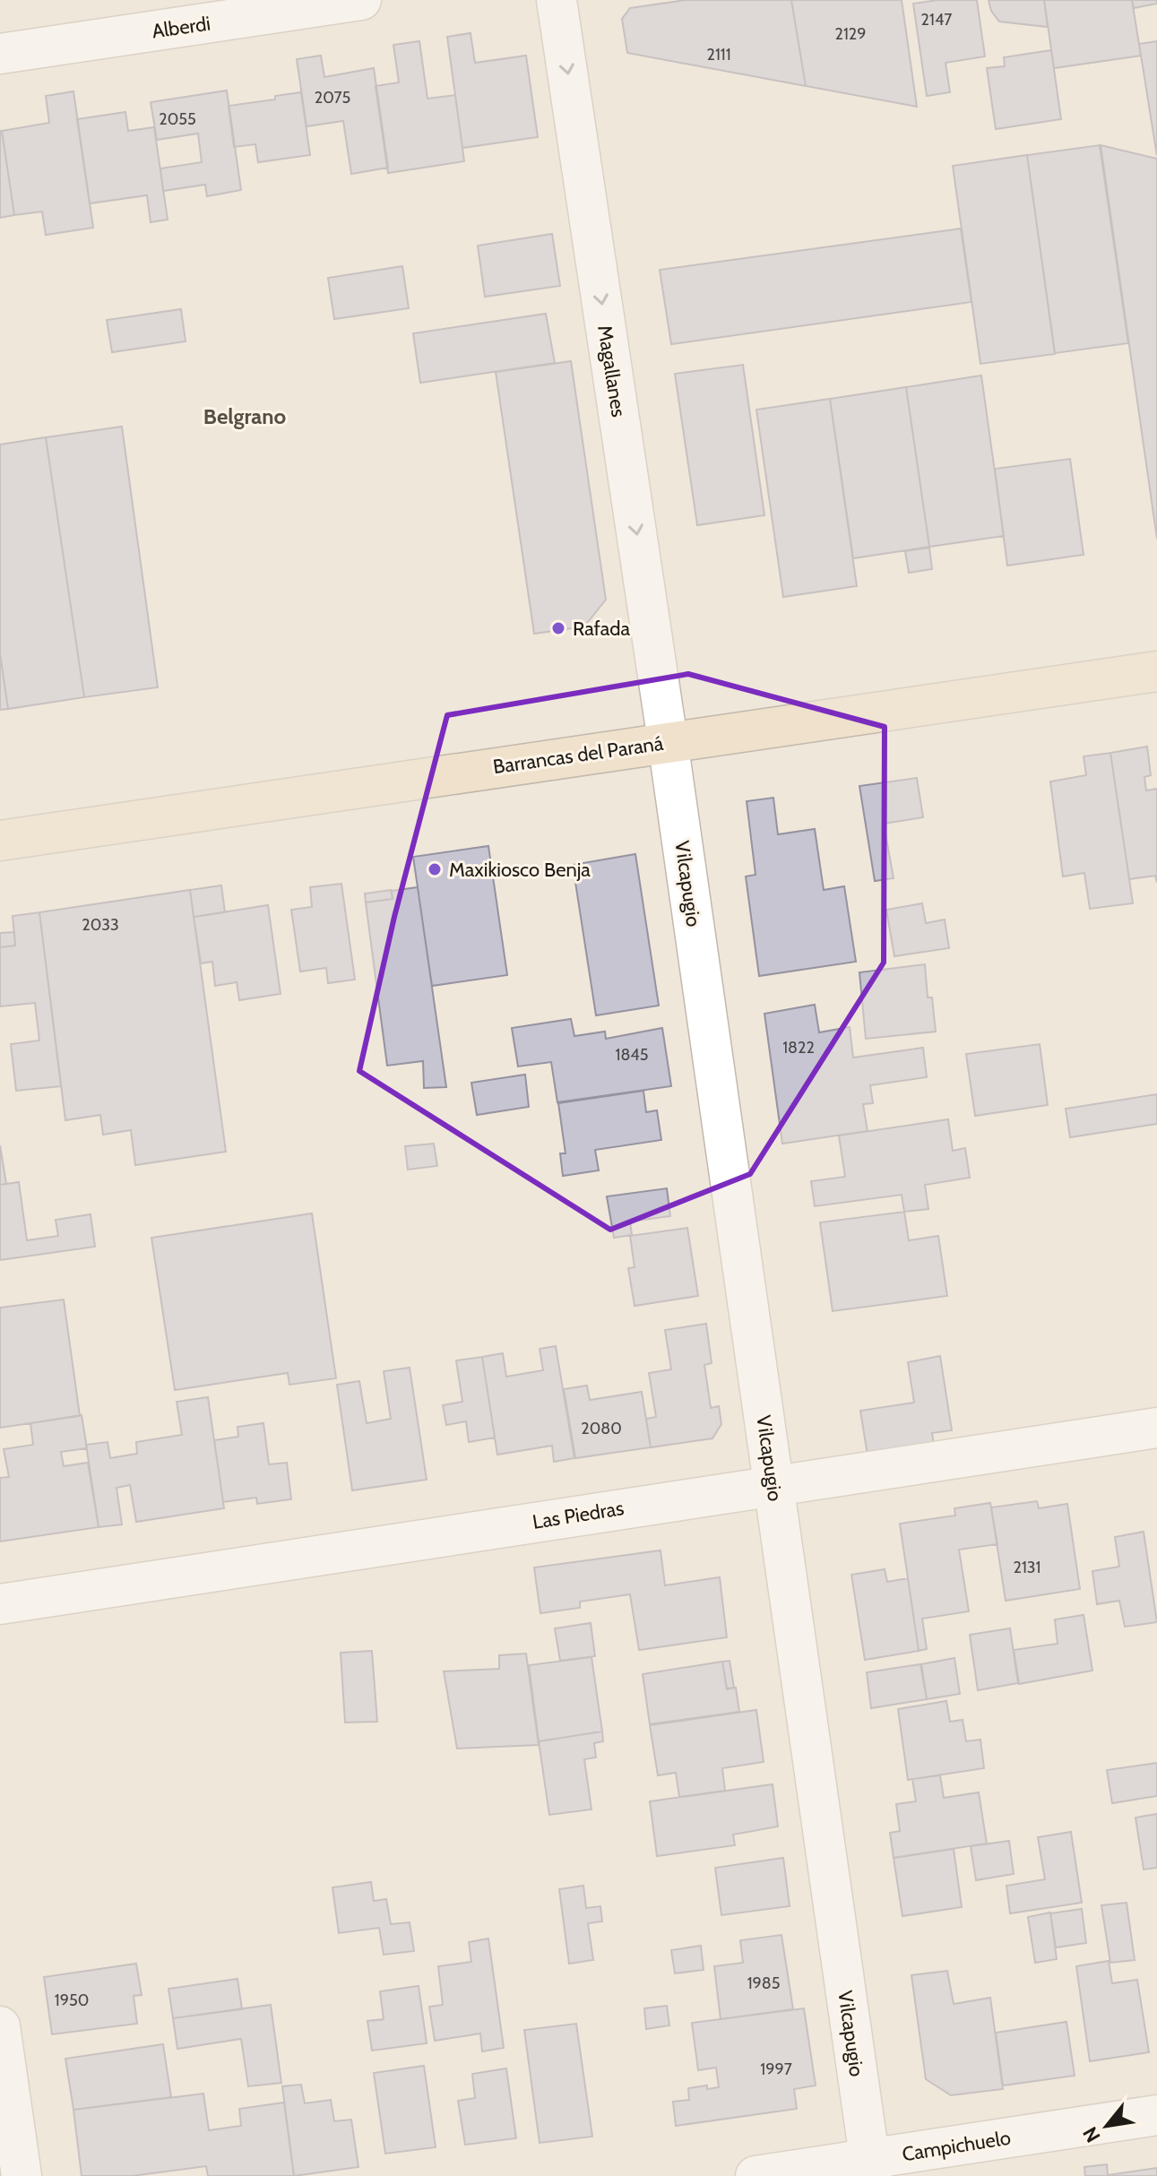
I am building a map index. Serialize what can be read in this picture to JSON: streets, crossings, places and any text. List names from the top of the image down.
{
  "streets": {
    "main road": ["Barrancas del Paraná"],
    "street": [
      "Alberdi",
      "Magallanes",
      "Vilcapugio",
      "Las Piedras",
      "Campichuelo"
    ]
  },
  "crossings": [
    ["Magallanes", "Barrancas del Paraná"],
    ["Magallanes", "Vilcapugio"],
    ["Barrancas del Paraná", "Vilcapugio"],
    ["Vilcapugio", "Las Piedras"],
    ["Vilcapugio", "Campichuelo"]
  ],
  "one_way": ["Magallanes"],
  "districts": ["Belgrano"],
  "places": ["Rafada", "Maxikiosco Benja"],
  "house_numbers": [
    "2147",
    "2129",
    "2111",
    "2075",
    "2055",
    "2033",
    "1822",
    "1845",
    "2080",
    "2131",
    "1985",
    "1950",
    "1997"
  ],
  "north": "bottom left"
}
